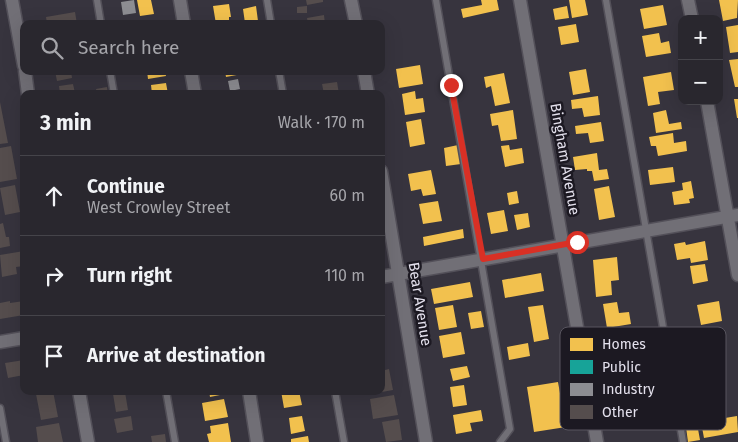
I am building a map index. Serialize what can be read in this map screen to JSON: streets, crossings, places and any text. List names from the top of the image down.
{
  "streets": {
    "street": ["Bingham Avenue", "Bear Avenue"]
  },
  "legend": [
    "Homes",
    "Public",
    "Industry",
    "Other"
  ],
  "page": {
    "map_buttons": ["+", "−"],
    "search": "Search here",
    "heading": ["3 min", "Walk · 170 m"],
    "list": [
      ["Continue", "West Crowley Street", "60 m"],
      ["Turn right", "110 m"],
      "Arrive at destination"
    ]
  }
}
